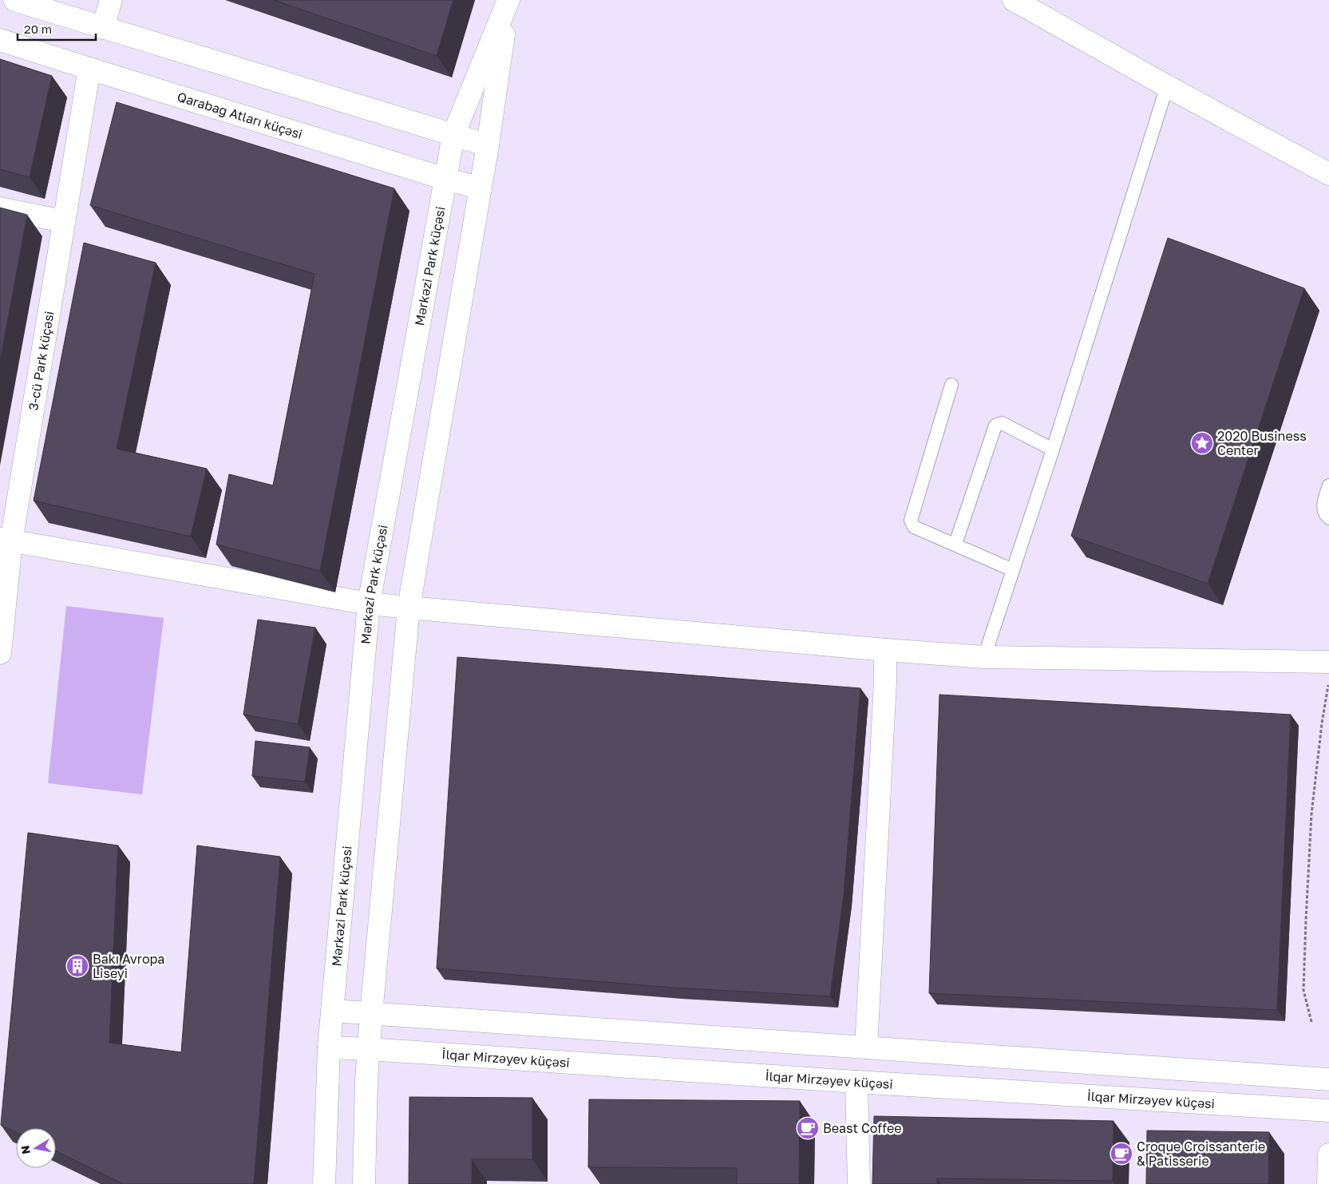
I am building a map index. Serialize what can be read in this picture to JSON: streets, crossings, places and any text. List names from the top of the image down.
{
  "streets": {
    "street": [
      "Qarabağ Atları küçəsi",
      "Mərkəzi Park küçəsi",
      "3-cü Park küçəsi",
      "İlqar Mirzəyev küçəsi"
    ]
  },
  "crossings": [
    ["Qarabağ Atları küçəsi", "Mərkəzi Park küçəsi"],
    ["Qarabağ Atları küçəsi", "3-cü Park küçəsi"],
    ["Mərkəzi Park küçəsi", "İlqar Mirzəyev küçəsi"]
  ],
  "places": {
    "place": ["2020 Business Center"],
    "building": ["Bakı Avropa Liseyi"],
    "cafe": ["Beast Coffee", "Croque Croissanterie & Patisserie"]
  },
  "scale_bar": "20 m",
  "north": "left"
}
